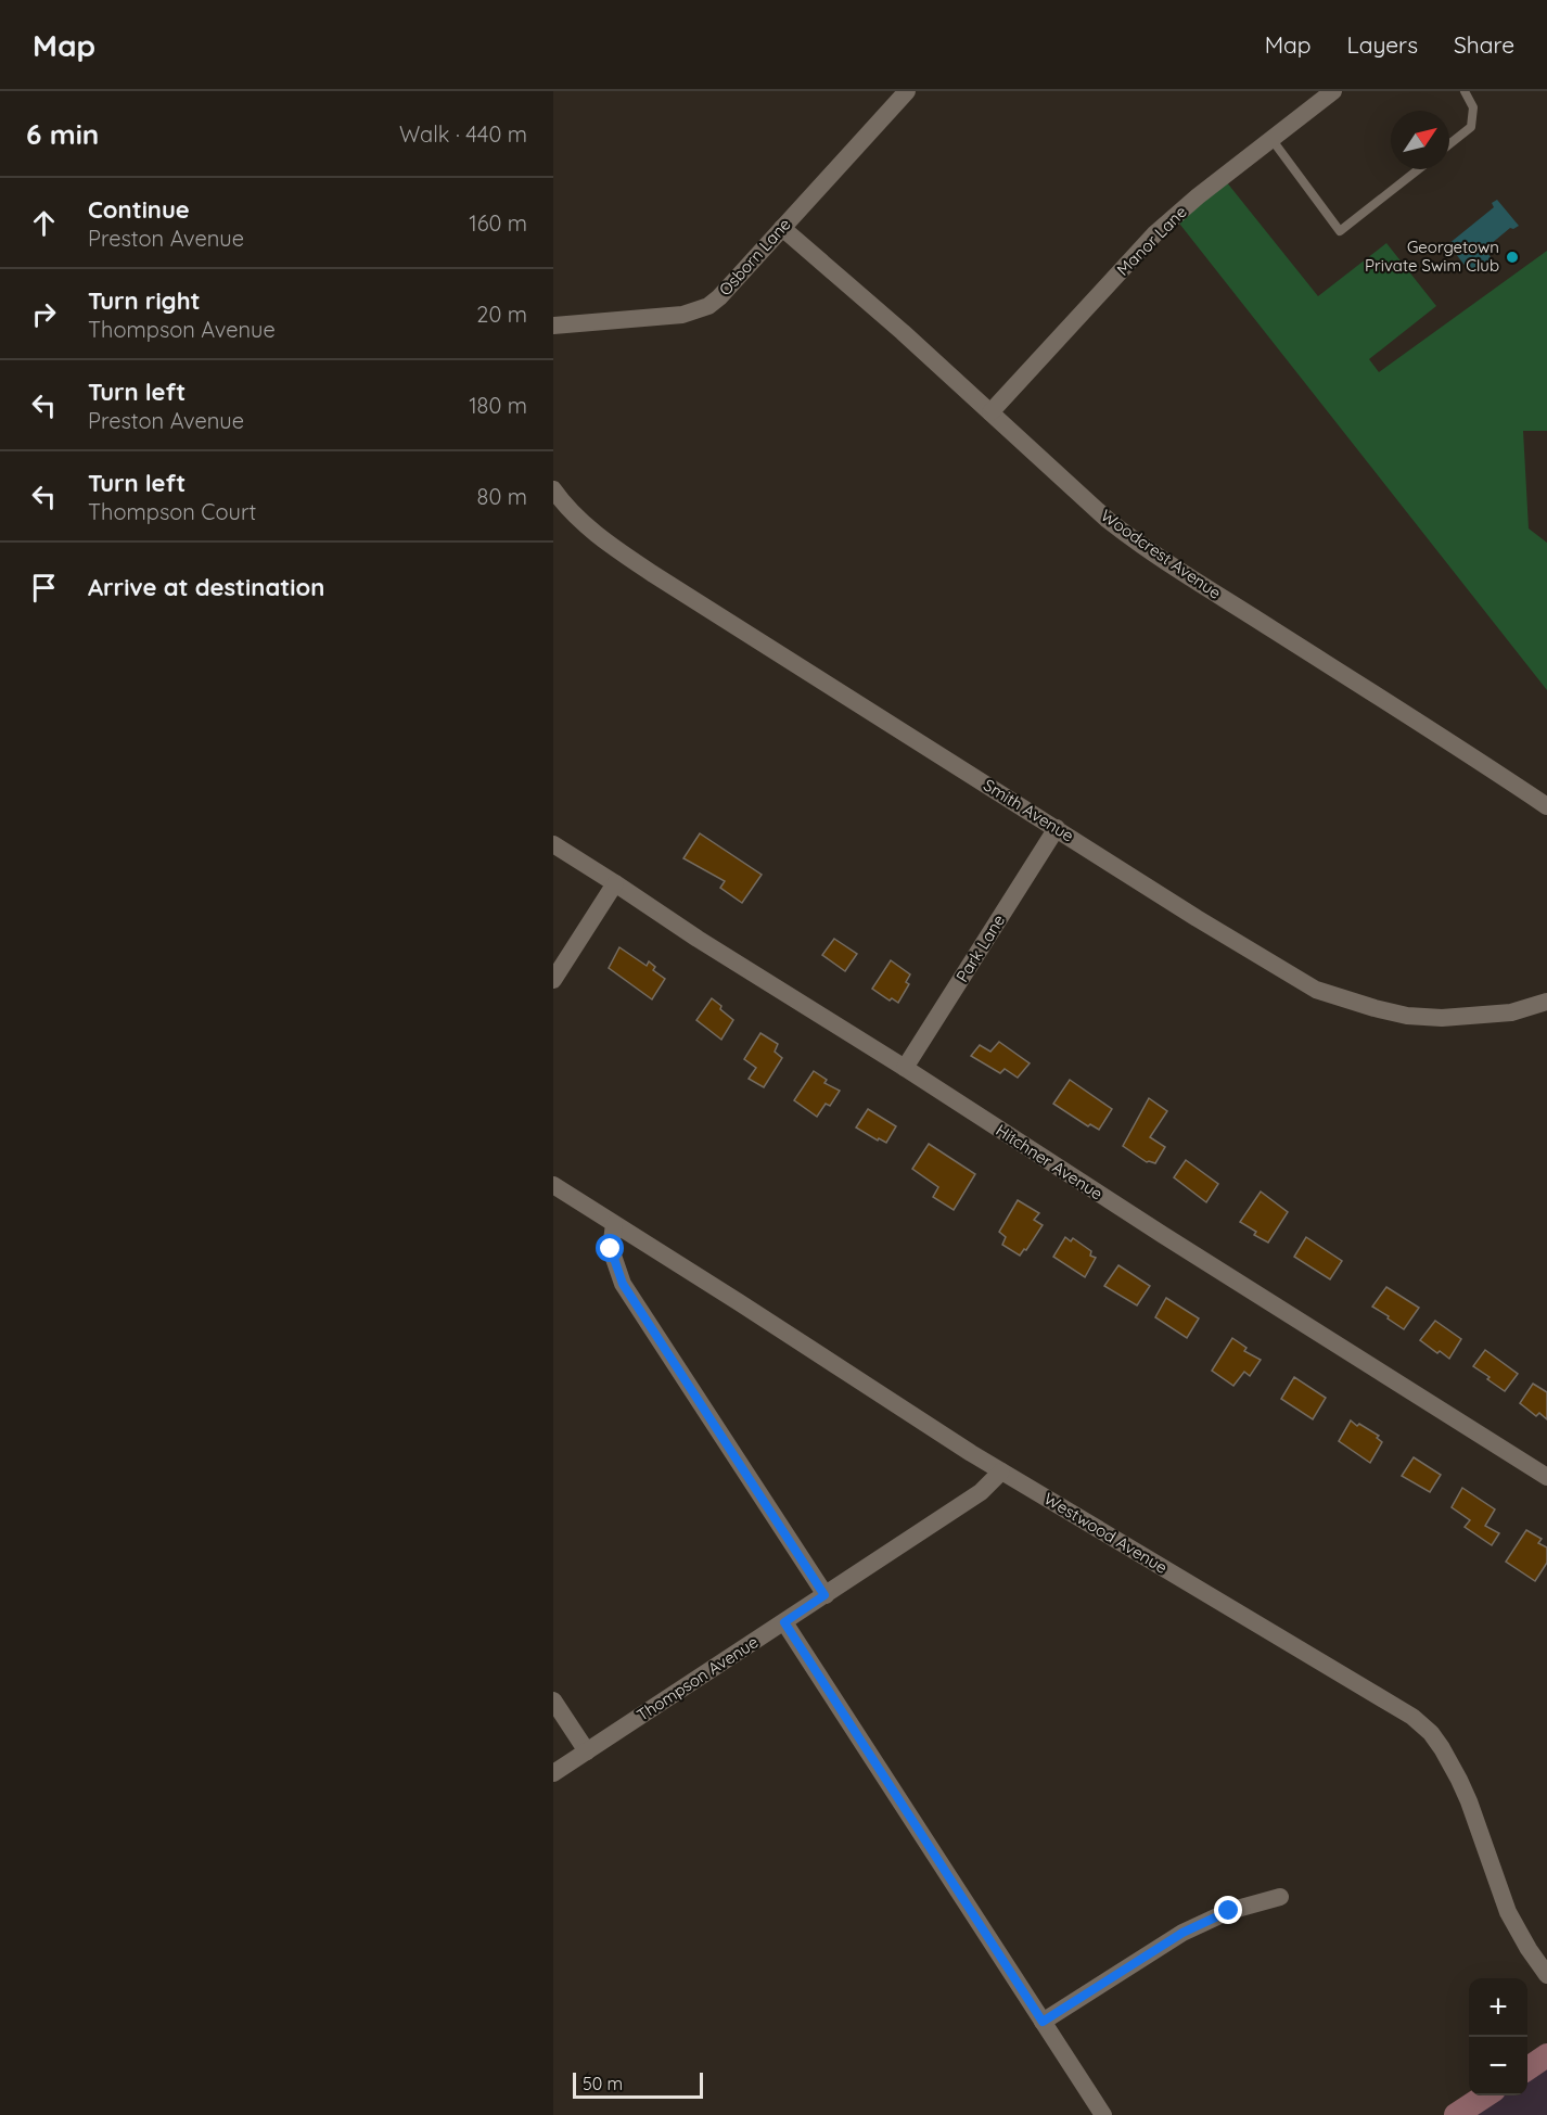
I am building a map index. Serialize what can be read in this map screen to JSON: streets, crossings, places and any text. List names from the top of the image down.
{
  "streets": {
    "street": [
      "Manor Lane",
      "Osborn Lane",
      "Woodcrest Avenue",
      "Smith Avenue",
      "Park Lane",
      "Hitchner Avenue",
      "Westwood Avenue",
      "Thompson Avenue"
    ]
  },
  "crossings": [
    ["Manor Lane", "Woodcrest Avenue"],
    ["Osborn Lane", "Woodcrest Avenue"],
    ["Smith Avenue", "Park Lane"],
    ["Park Lane", "Hitchner Avenue"],
    ["Westwood Avenue", "Thompson Avenue"]
  ],
  "places": ["Georgetown Private Swim Club"],
  "scale_bar": "50 m",
  "north": "top right",
  "page": {
    "header": "Map",
    "nav": ["Map", "Layers", "Share"],
    "heading": ["6 min", "Walk · 440 m"],
    "list": [
      ["Continue", "Preston Avenue", "160 m"],
      ["Turn right", "Thompson Avenue", "20 m"],
      ["Turn left", "Preston Avenue", "180 m"],
      ["Turn left", "Thompson Court", "80 m"],
      "Arrive at destination"
    ],
    "map_buttons": ["+", "−"],
    "scale": "50 m"
  }
}
